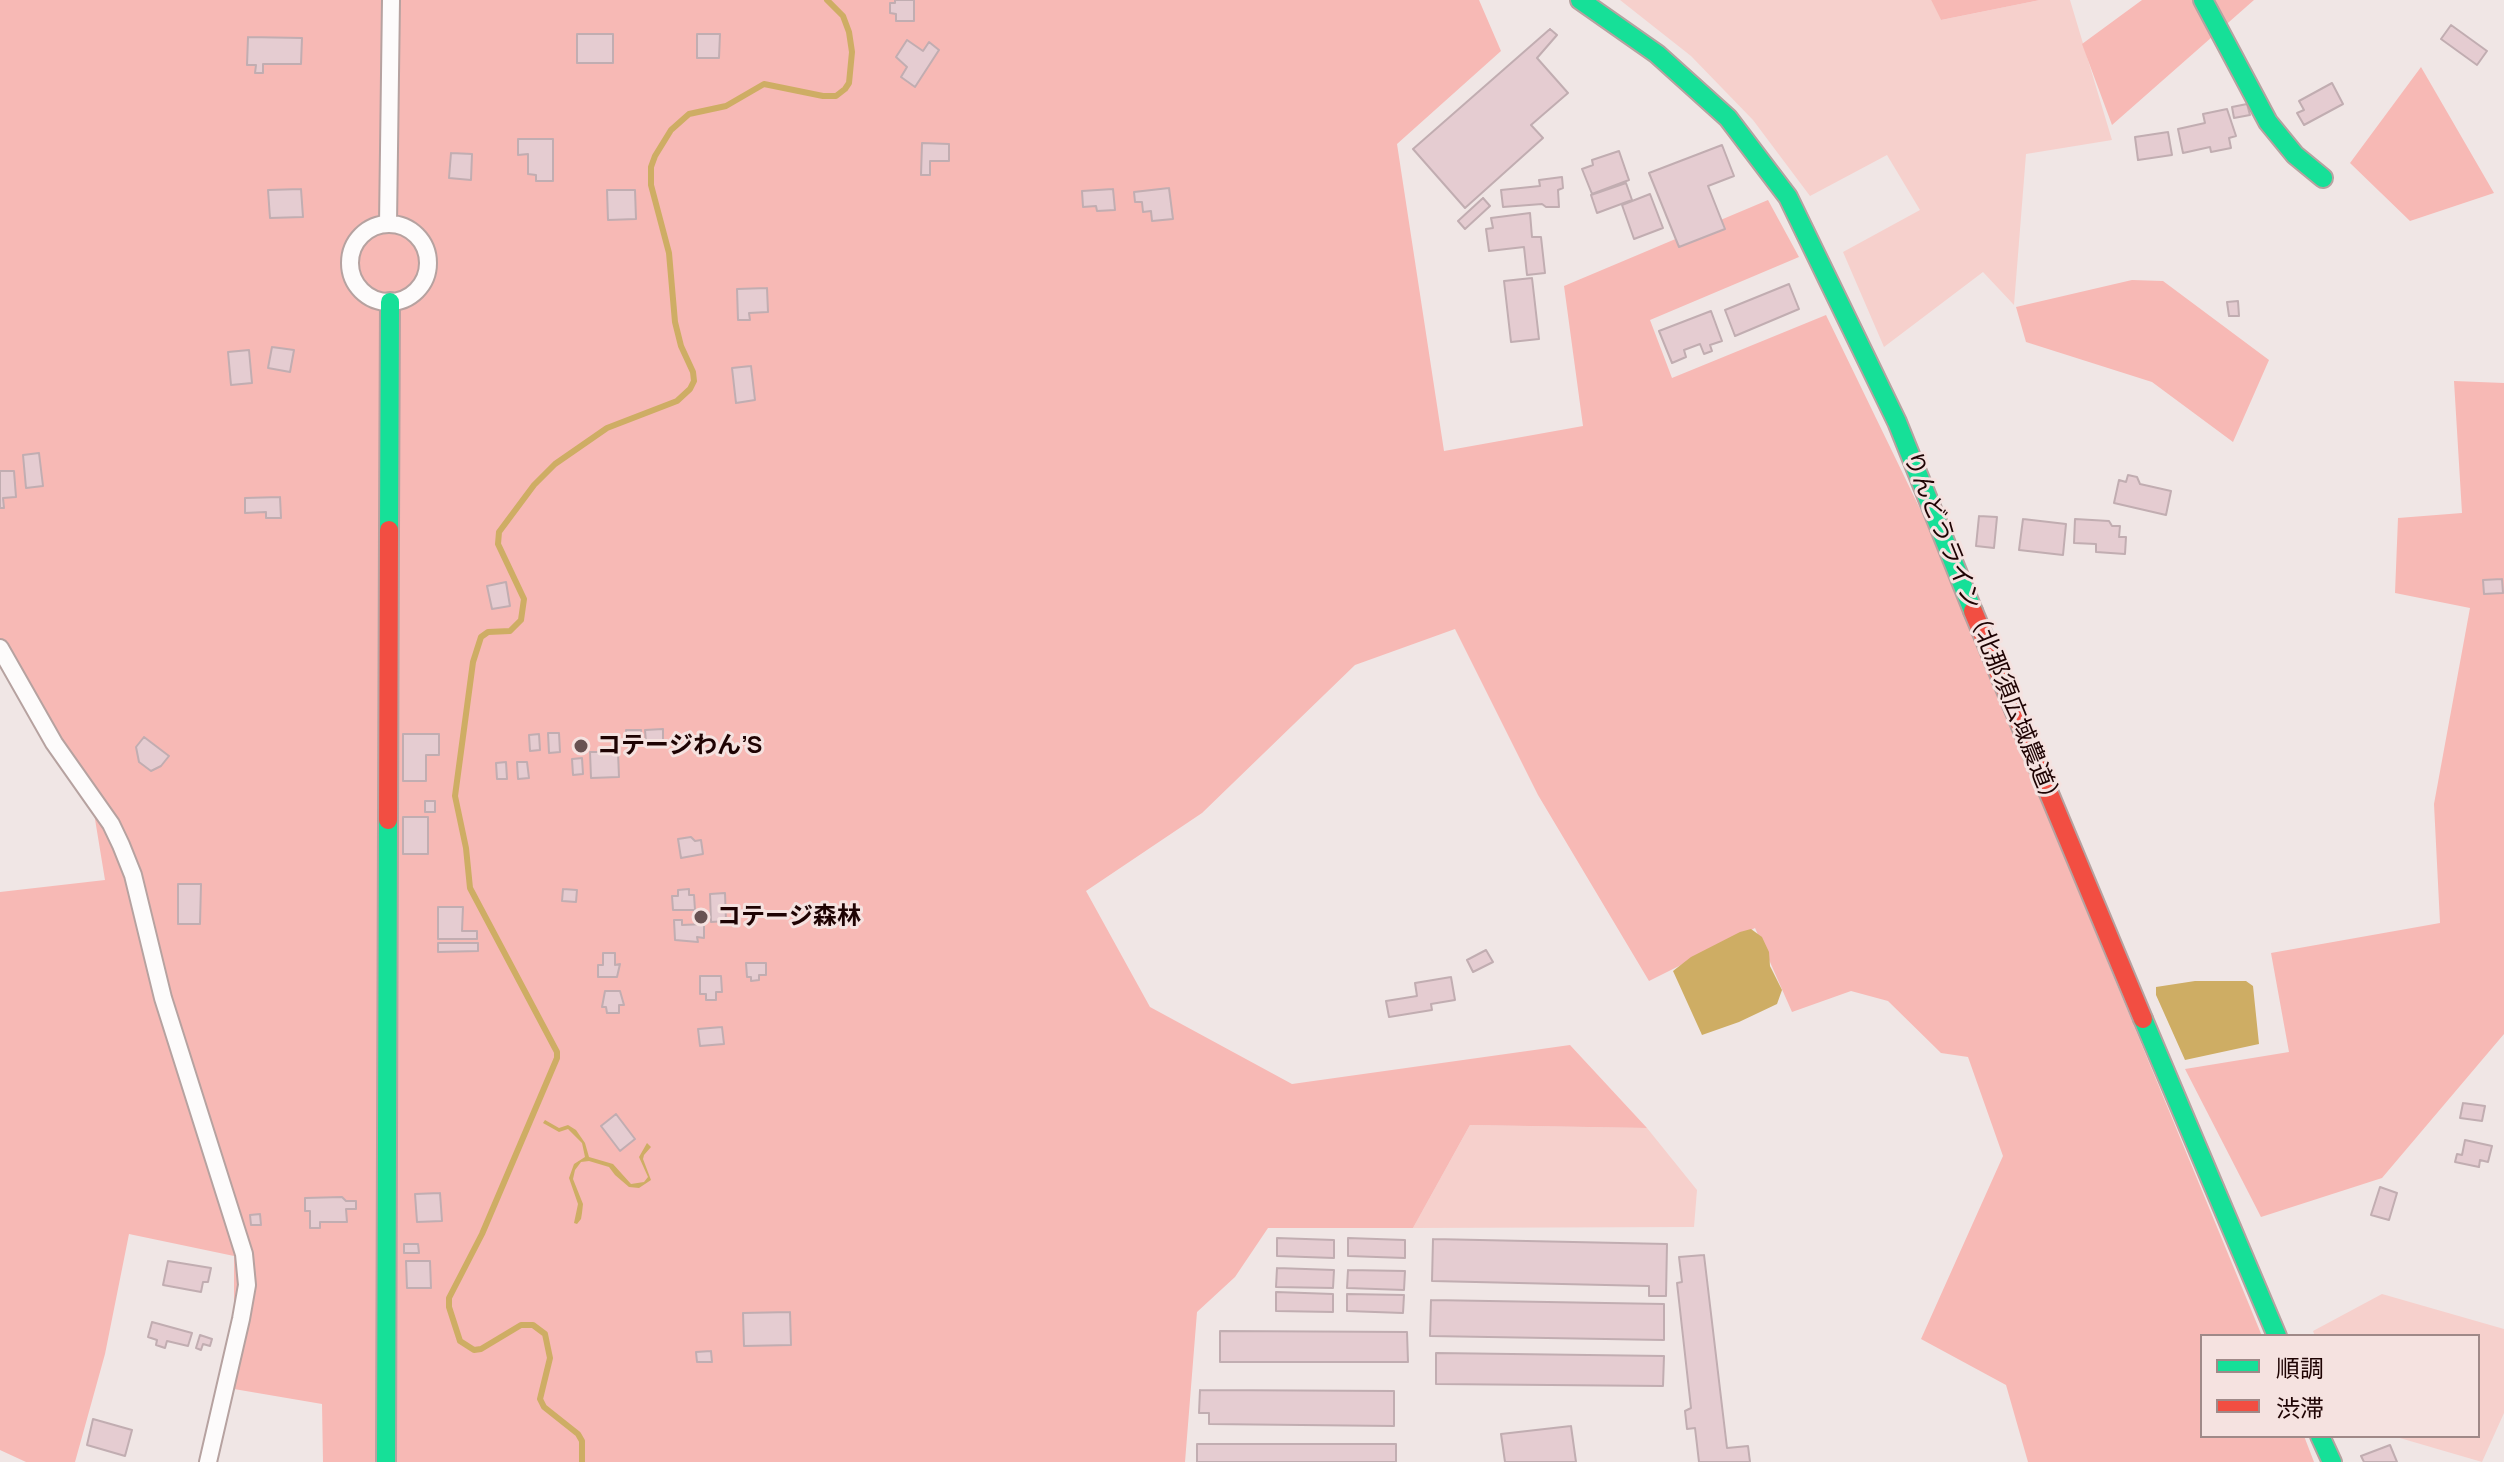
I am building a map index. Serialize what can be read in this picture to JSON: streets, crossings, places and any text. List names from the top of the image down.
{
  "streets": {
    "street": ["りんどうライン（北那須広域農道）"]
  },
  "places": ["コテージわん’S", "コテージ森林"],
  "legend": ["順調", "渋滞"]
}
